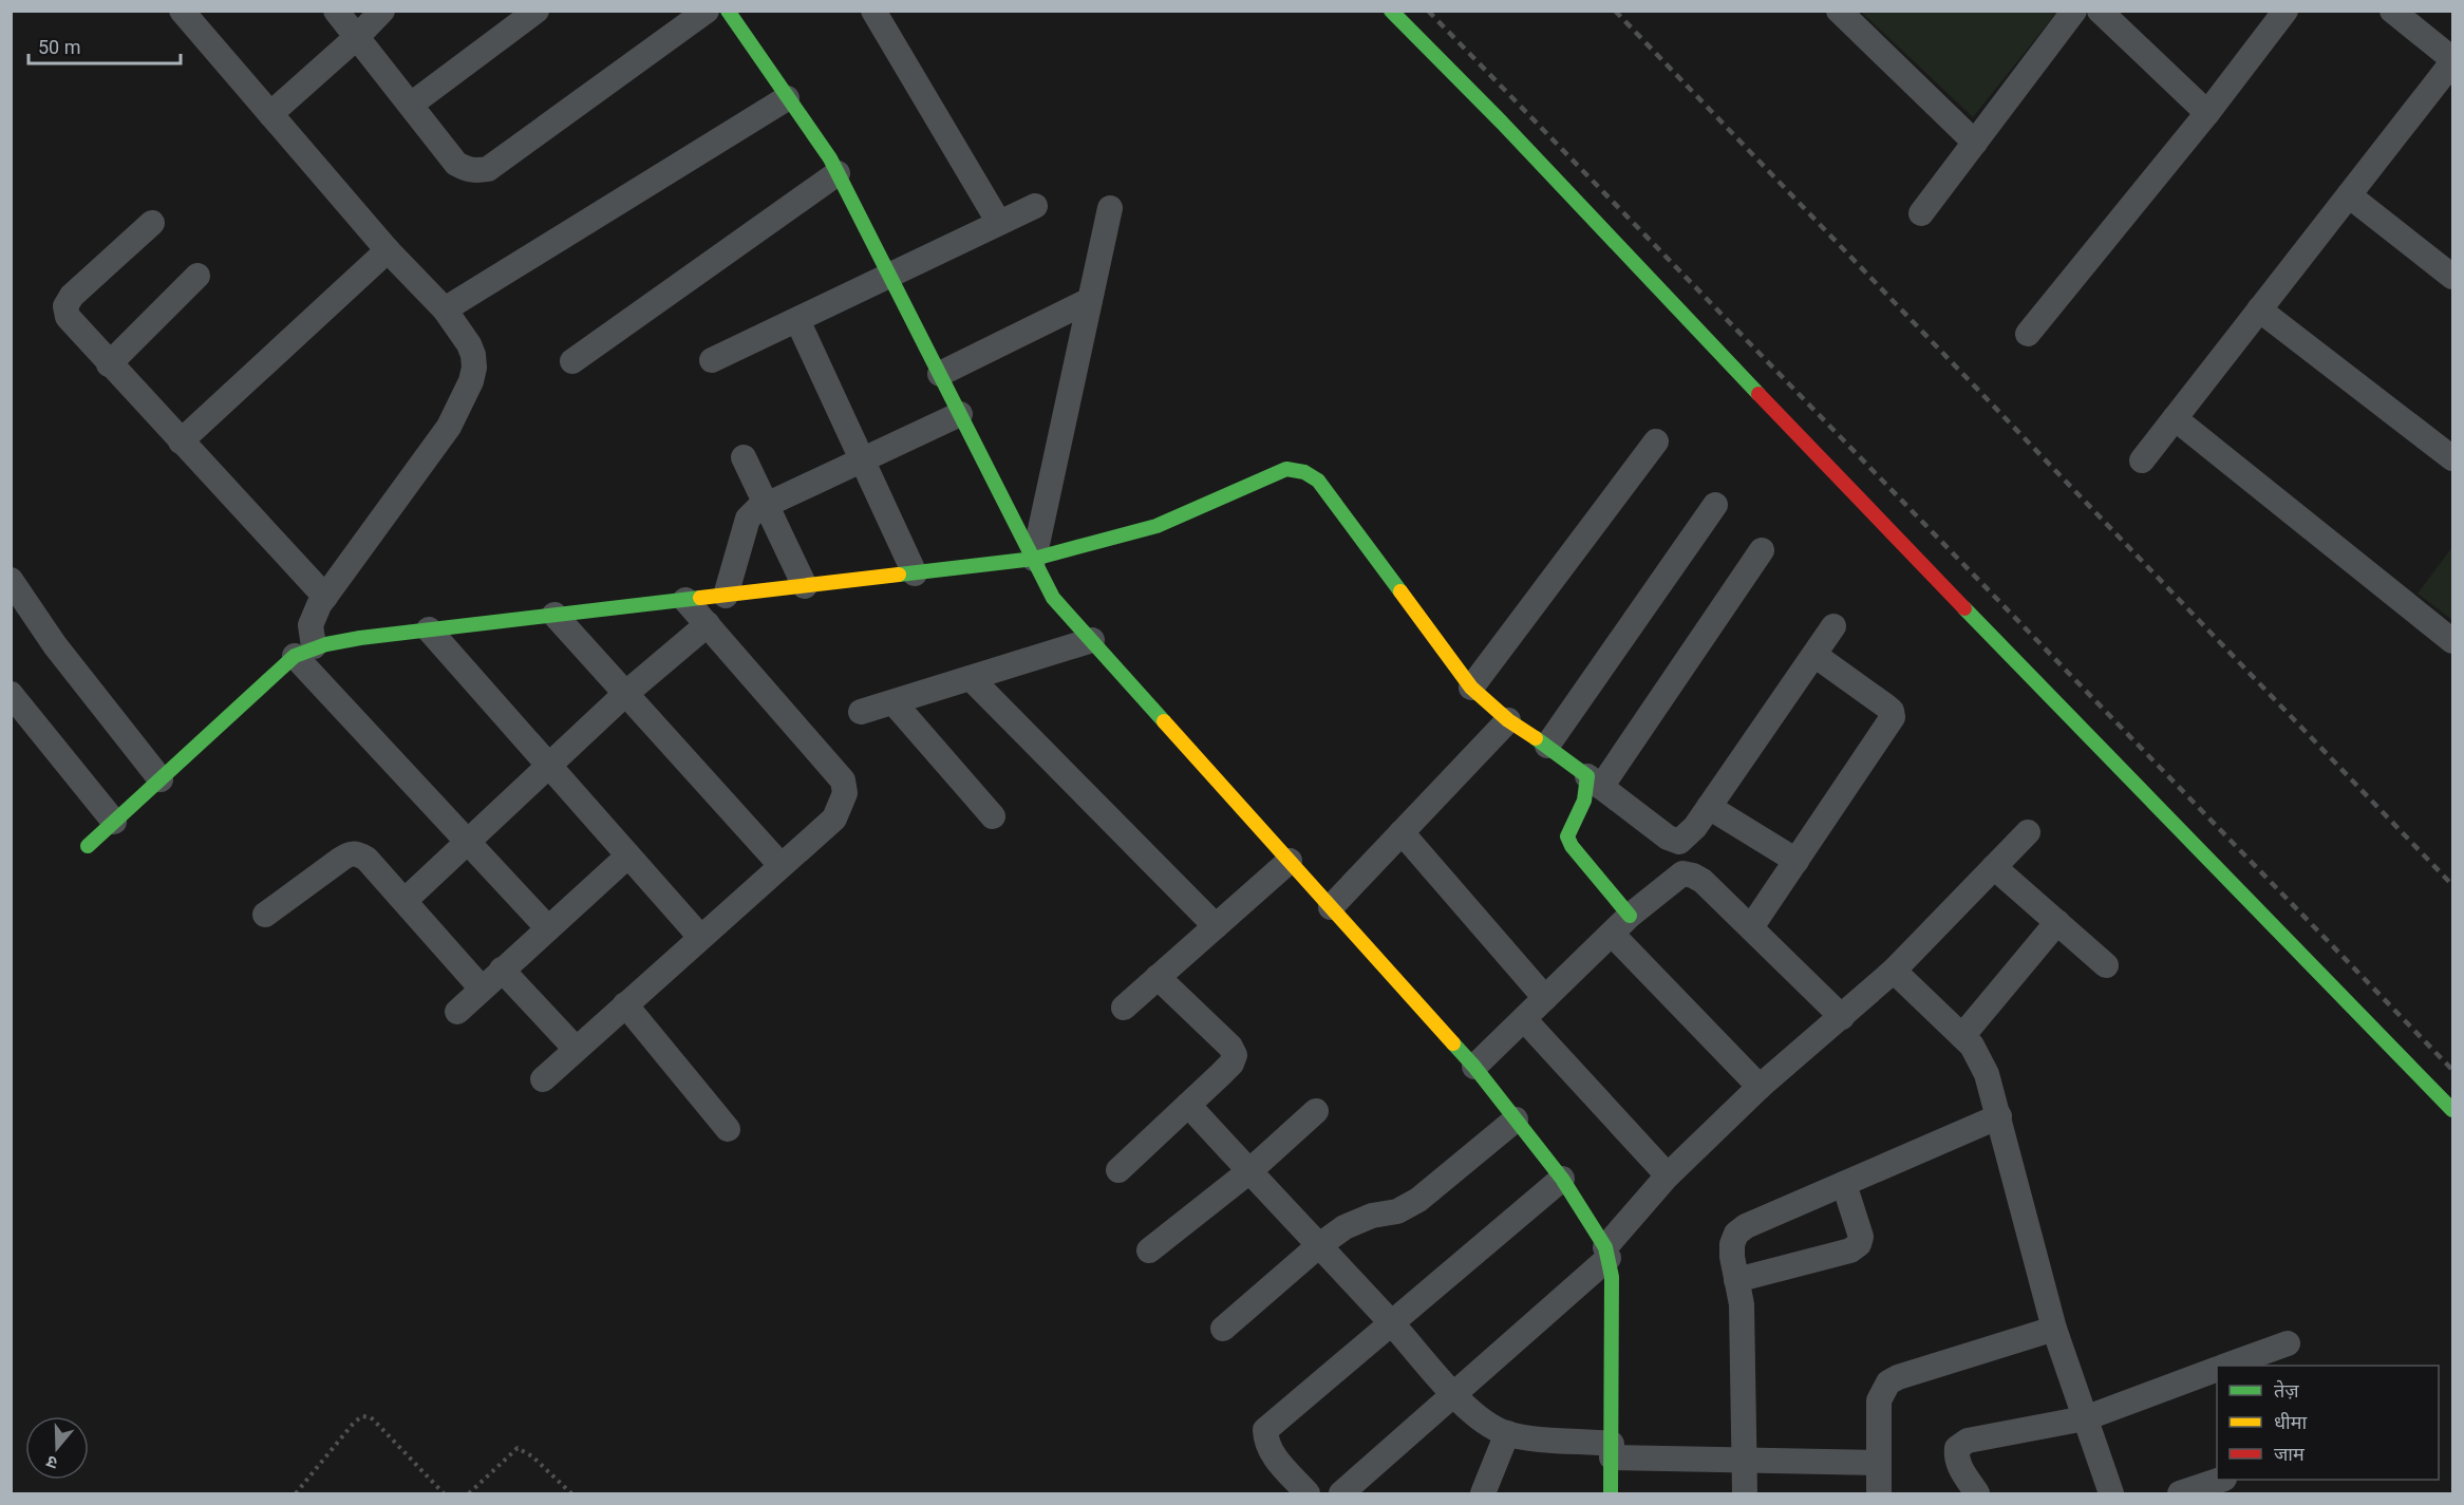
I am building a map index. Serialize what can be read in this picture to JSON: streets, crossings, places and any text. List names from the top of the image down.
{
  "legend": ["तेज़", "धीमा", "जाम"],
  "scale_bar": "50 m",
  "north": "bottom"
}
